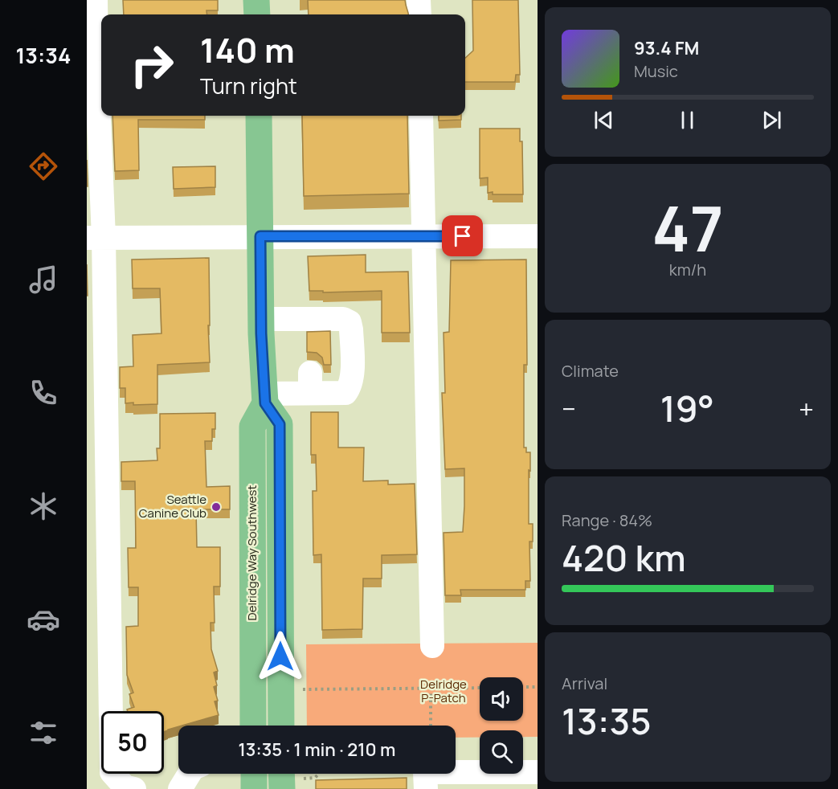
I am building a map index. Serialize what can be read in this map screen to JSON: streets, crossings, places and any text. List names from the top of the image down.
{
  "streets": {
    "main road": ["Delridge Way Southwest"]
  },
  "parks": ["Delridge P-Patch"],
  "places": ["Seattle Canine Club"],
  "page": {
    "tabs": "13:34",
    "turn": ["140 m", "Turn right"],
    "song": ["93.4 FM", "Music"],
    "tile": [
      ["47", "km/h"],
      "Climate",
      ["Range · 84%", "420 km"],
      ["Arrival", "13:35"]
    ],
    "heat": ["−", "19°", "+"],
    "limit": "50",
    "trip": "13:35 · 1 min · 210 m"
  }
}
